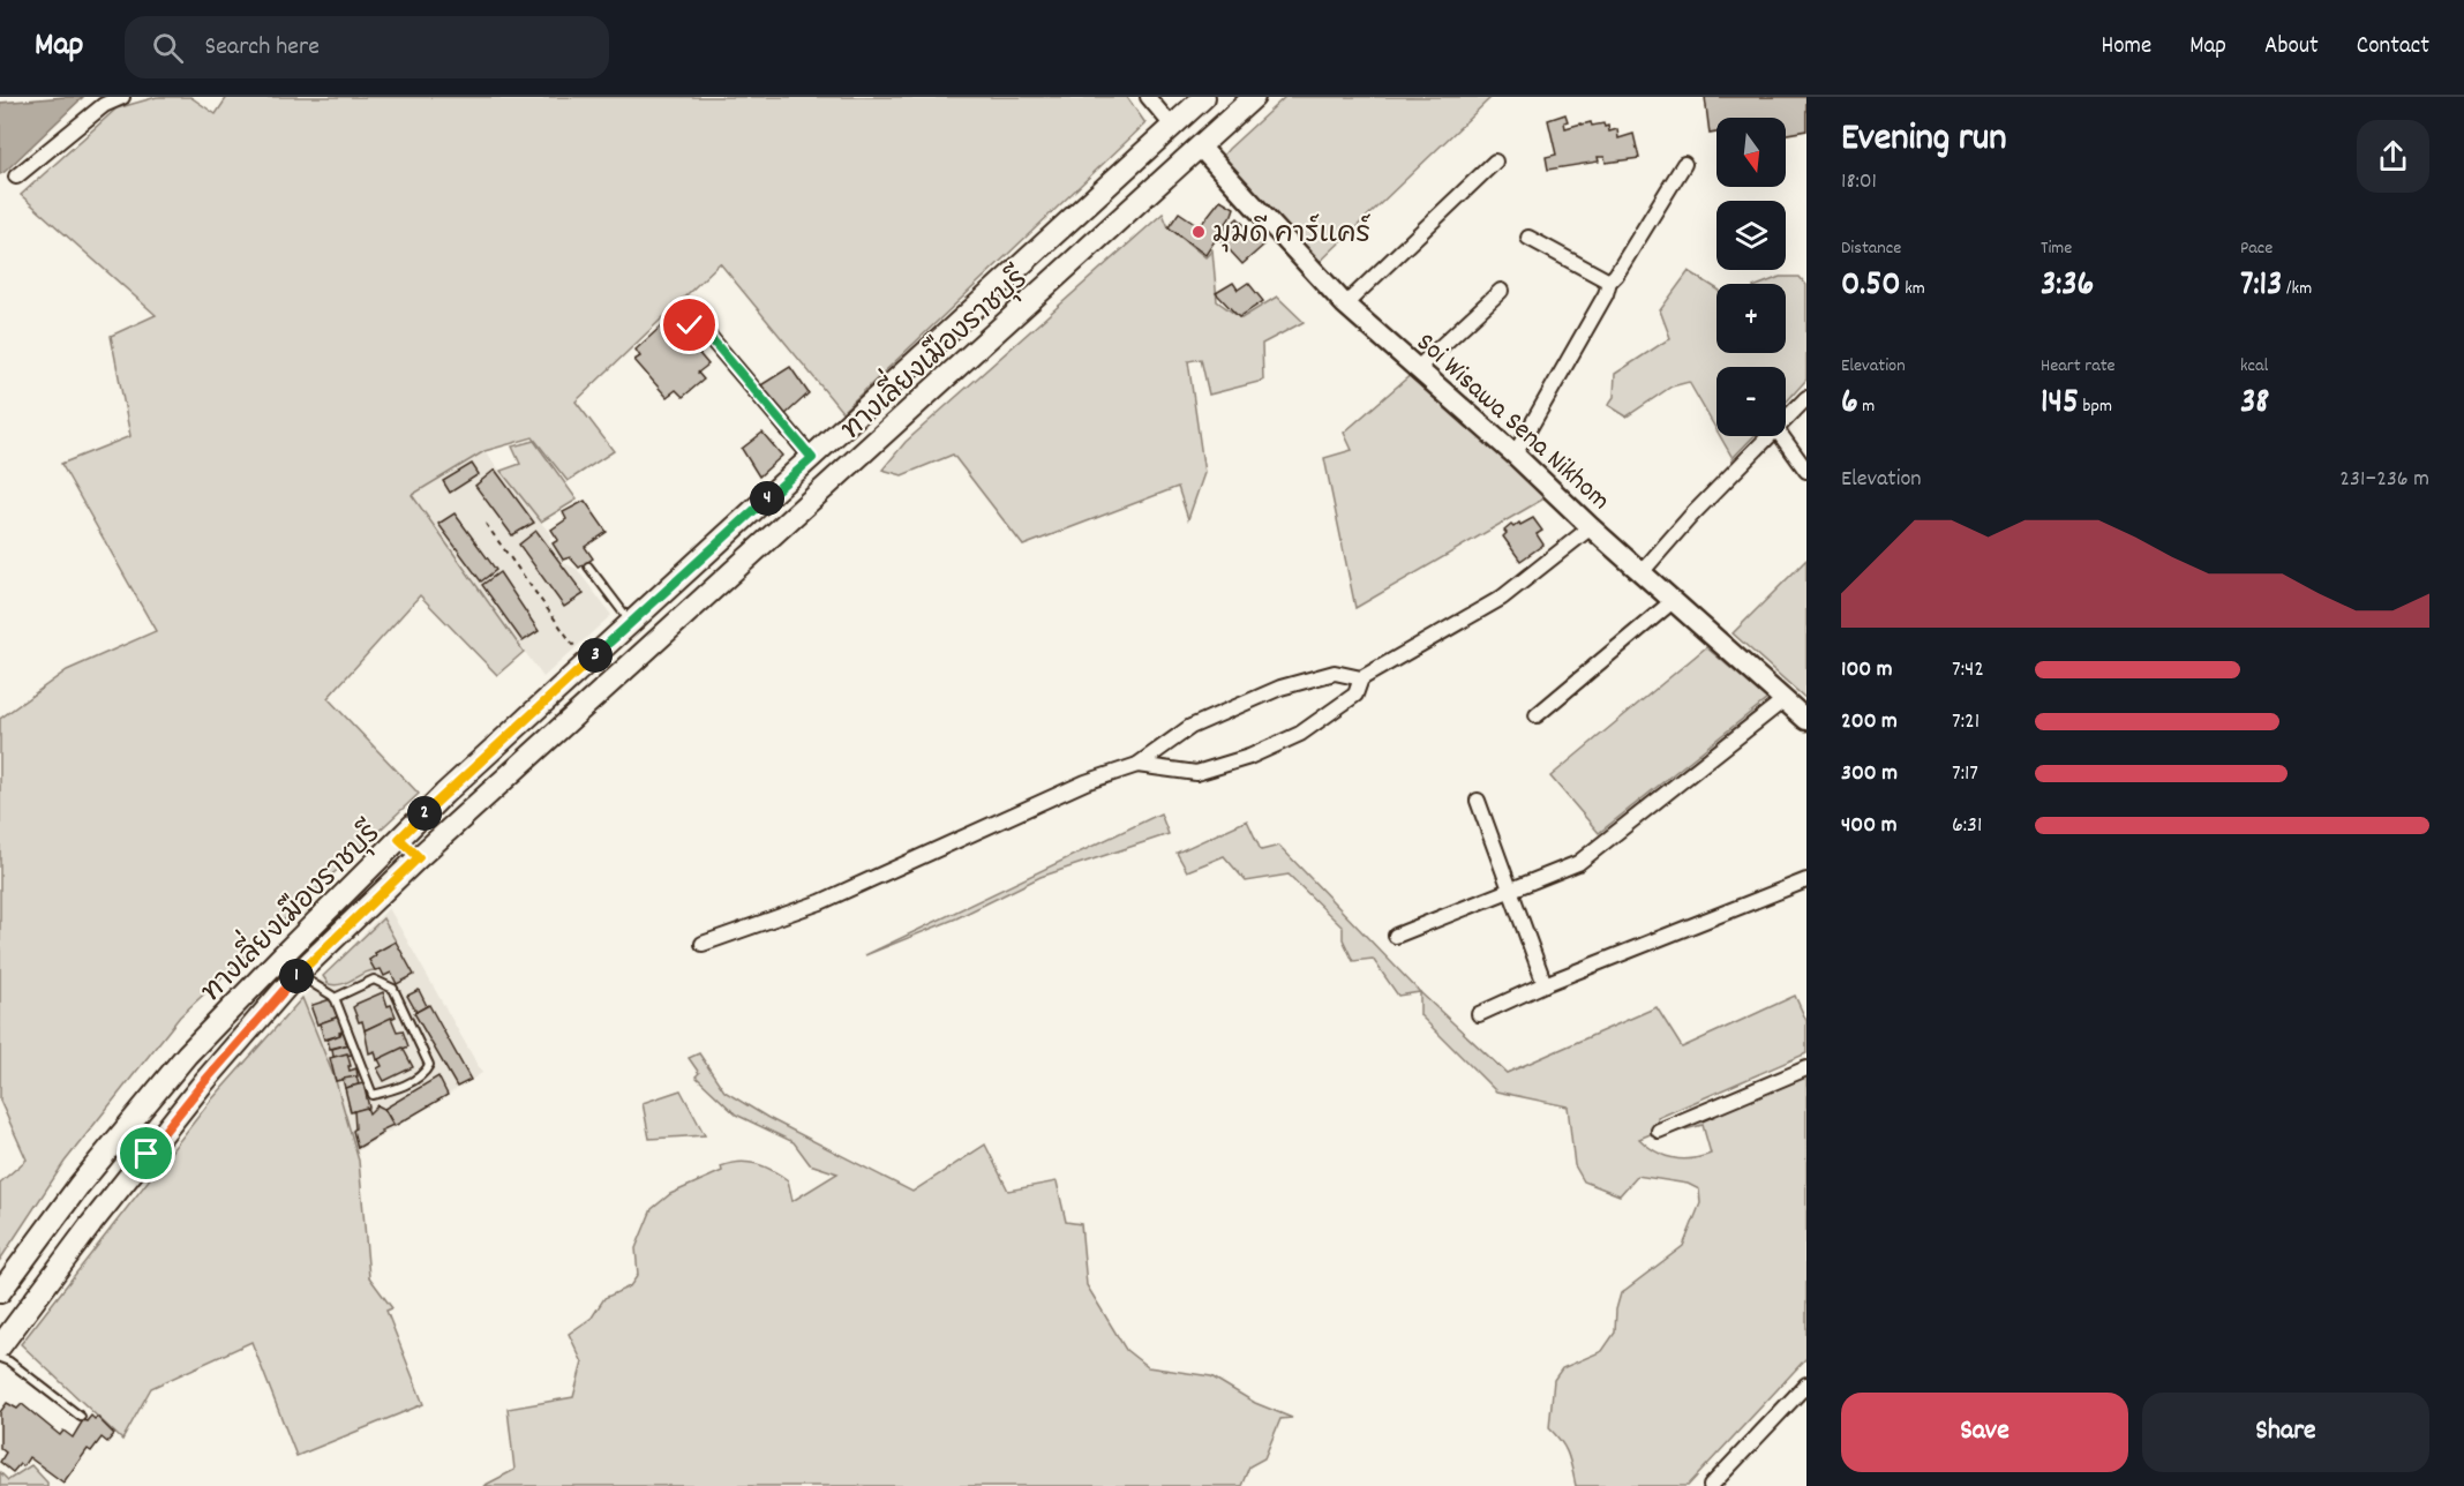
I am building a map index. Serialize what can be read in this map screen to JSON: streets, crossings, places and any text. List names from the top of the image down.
{
  "streets": {
    "main road": ["ทางเลี่ยงเมืองราชบุรี"],
    "street": ["Soi Wisawa Sena Nikhom"]
  },
  "crossings": [
    ["ทางเลี่ยงเมืองราชบุรี", "Soi Wisawa Sena Nikhom"]
  ],
  "places": ["มุมดี คาร์แคร์"],
  "north": "bottom",
  "page": {
    "header": "Map",
    "search": "Search here",
    "nav": [
      "Home",
      "Map",
      "About",
      "Contact"
    ],
    "heading": ["Evening run", "18:01"],
    "map_buttons": ["+", "−"],
    "stats": [
      ["Distance", "0.50 km"],
      ["Time", "3:36"],
      ["Pace", "7:13 /km"],
      ["Elevation", "6 m"],
      ["Heart rate", "145 bpm"],
      ["kcal", "38"]
    ],
    "chart": ["Elevation", "231–236 m"],
    "pins": [
      "4",
      "3",
      "2",
      "1"
    ],
    "list": [
      {
        "name": "100 m",
        "note": "7:42"
      },
      {
        "name": "200 m",
        "note": "7:21"
      },
      {
        "name": "300 m",
        "note": "7:17"
      },
      {
        "name": "400 m",
        "note": "6:31"
      }
    ],
    "buttons": ["Save", "Share"]
  }
}
